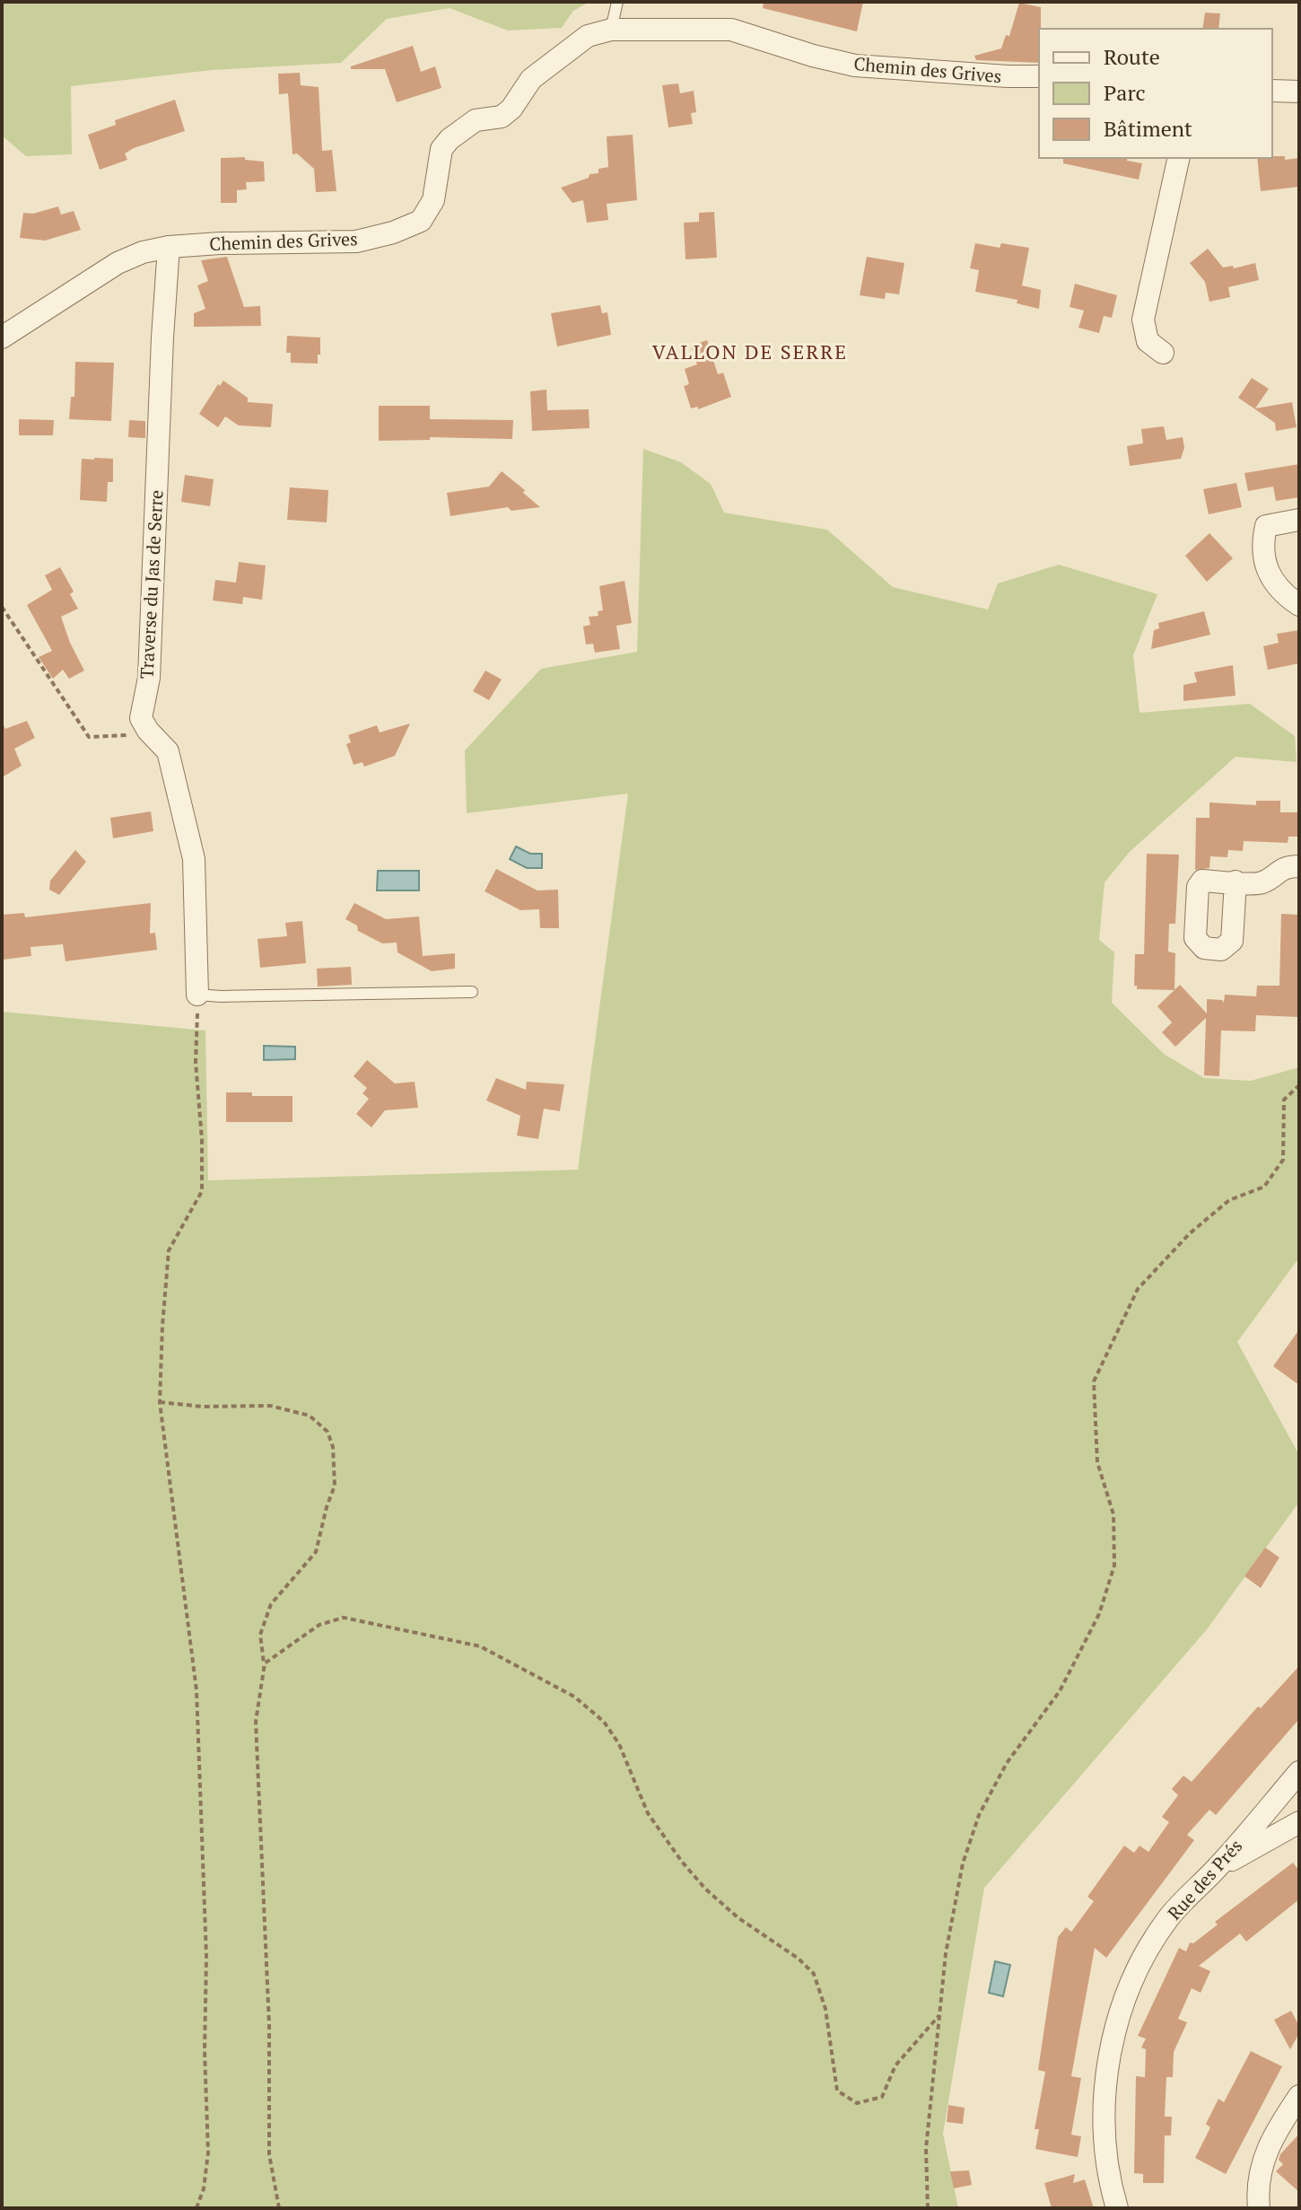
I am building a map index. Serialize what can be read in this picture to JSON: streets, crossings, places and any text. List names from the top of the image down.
{
  "streets": {
    "street": ["Chemin des Grives", "Traverse du Jas de Serre", "Rue des Prés"]
  },
  "crossings": [
    ["Chemin des Grives", "Traverse du Jas de Serre"]
  ],
  "districts": ["VALLON DE SERRE"],
  "legend": ["Route", "Parc", "Bâtiment"]
}
